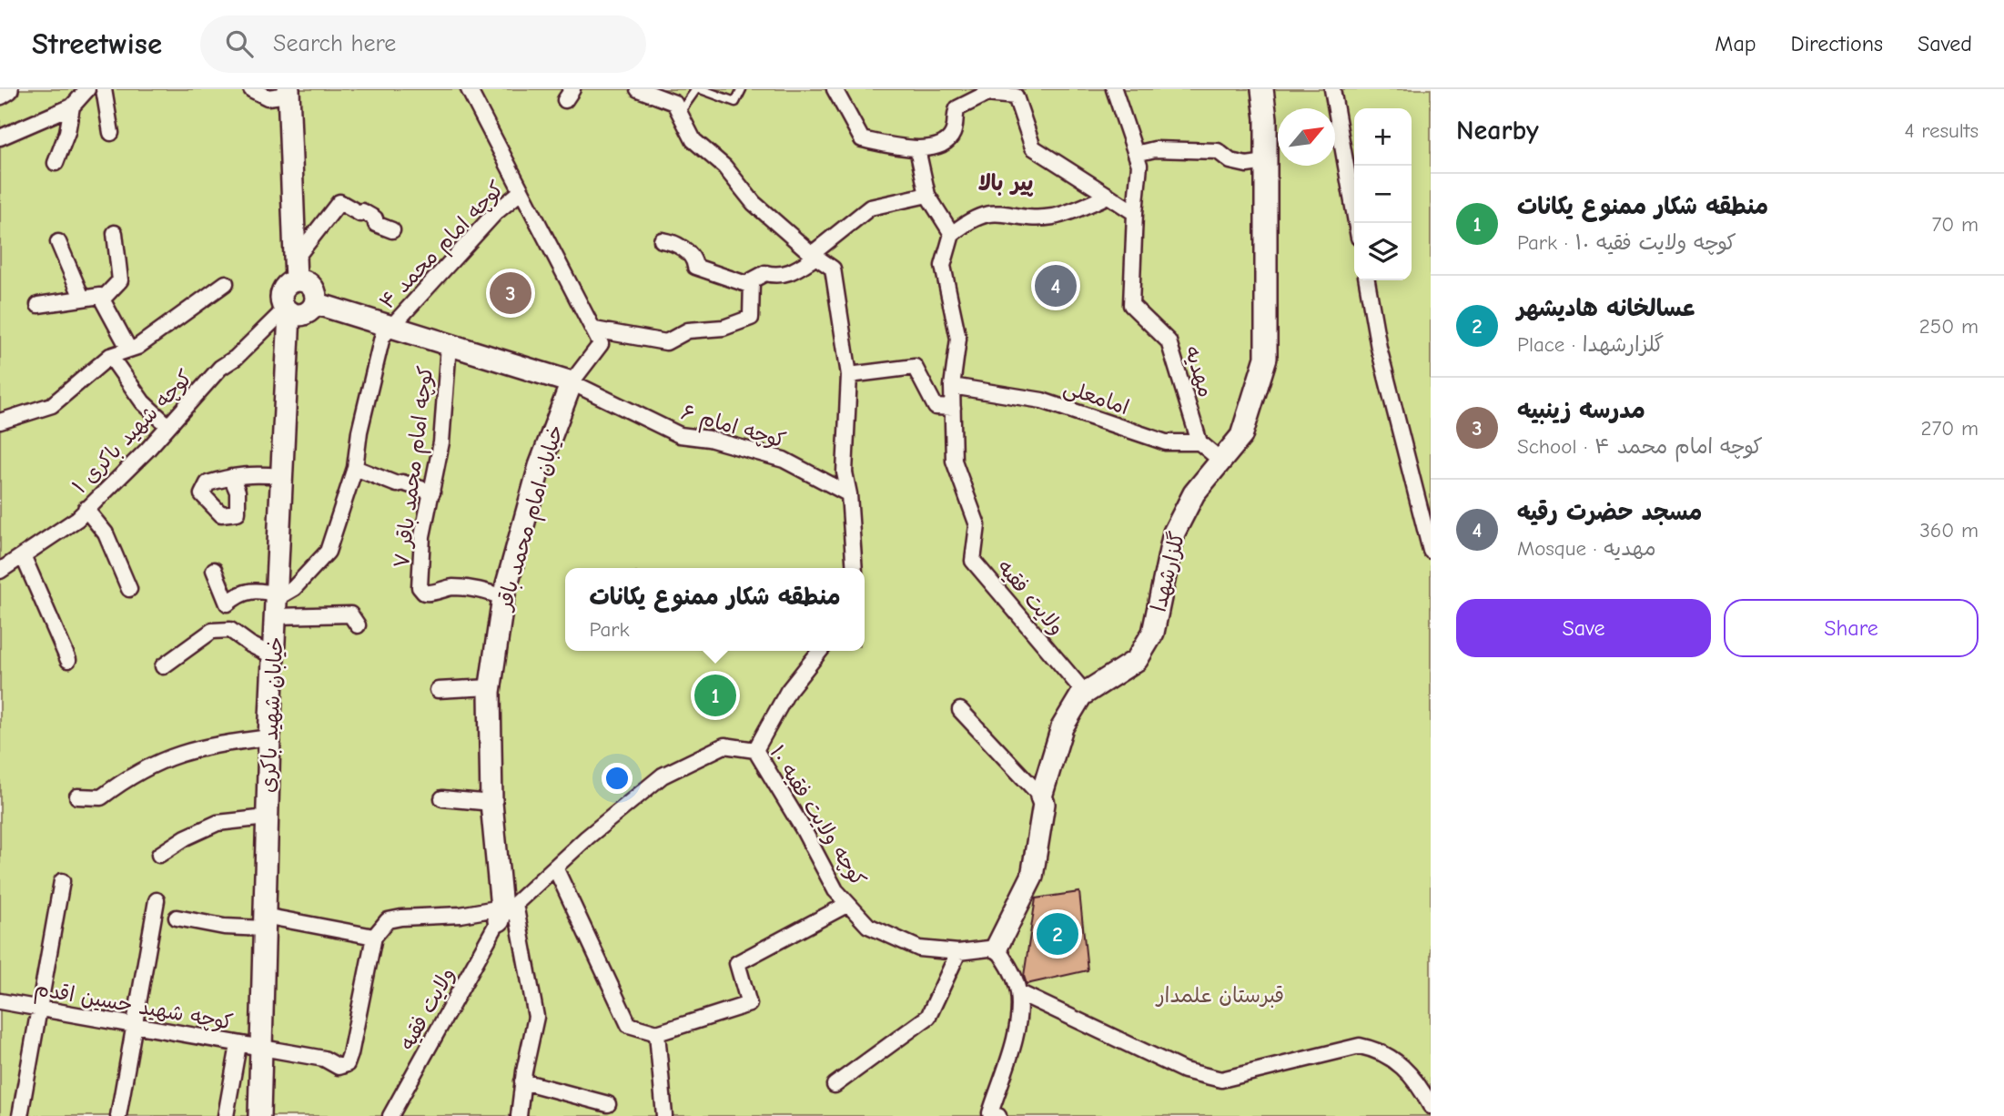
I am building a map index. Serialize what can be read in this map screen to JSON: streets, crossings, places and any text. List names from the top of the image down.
{
  "streets": {
    "main road": ["خیابان امام محمد باقر", "گلزارشهدا", "خیابان شهید باکری"],
    "street": [
      "کوچه امام محمد ۴",
      "مهدیه",
      "امامعلی",
      "کوچه امام ۶",
      "کوچه شهید باکری ۱",
      "کوچه امام محمد باقر ۷",
      "ولایت فقیه",
      "کوچه ولایت فقیه ۱۰",
      "کوچه شهید حسین اقدم"
    ]
  },
  "crossings": [
    ["کوچه امام محمد ۴", "خیابان شهید باکری"],
    ["مهدیه", "امامعلی"],
    ["امامعلی", "ولایت فقیه"],
    ["کوچه امام ۶", "خیابان امام محمد باقر"],
    ["کوچه شهید باکری ۱", "خیابان شهید باکری"],
    ["کوچه امام محمد باقر ۷", "خیابان امام محمد باقر"],
    ["خیابان امام محمد باقر", "ولایت فقیه"],
    ["خیابان امام محمد باقر", "کوچه ولایت فقیه ۱۰"],
    ["گلزارشهدا", "ولایت فقیه"],
    ["گلزارشهدا", "کوچه ولایت فقیه ۱۰"],
    ["ولایت فقیه", "کوچه ولایت فقیه ۱۰"],
    ["خیابان شهید باکری", "کوچه شهید حسین اقدم"]
  ],
  "districts": ["پیر بالا"],
  "parks": ["قبرستان علمدار"],
  "north": "top right",
  "page": {
    "header": "Streetwise",
    "search": "Search here",
    "nav": ["Map", "Directions", "Saved"],
    "heading": ["Nearby", "4 results"],
    "map_buttons": ["+", "−"],
    "list": [
      {
        "mark": "1",
        "name": "منطقه شکار ممنوع یکانات",
        "note": "Park · کوچه ولایت فقیه ۱۰",
        "value": "70 m"
      },
      {
        "mark": "2",
        "name": "عسالخانه هادیشهر",
        "note": "Place · گلزارشهدا",
        "value": "250 m"
      },
      {
        "mark": "3",
        "name": "مدرسه زینبیه",
        "note": "School · کوچه امام محمد ۴",
        "value": "270 m"
      },
      {
        "mark": "4",
        "name": "مسجد حضرت رقیه",
        "note": "Mosque · مهدیه",
        "value": "360 m"
      }
    ],
    "pins": [
      "4",
      "3",
      "1",
      "2"
    ],
    "popup": ["منطقه شکار ممنوع یکانات", "Park"],
    "buttons": ["Save", "Share"]
  }
}
